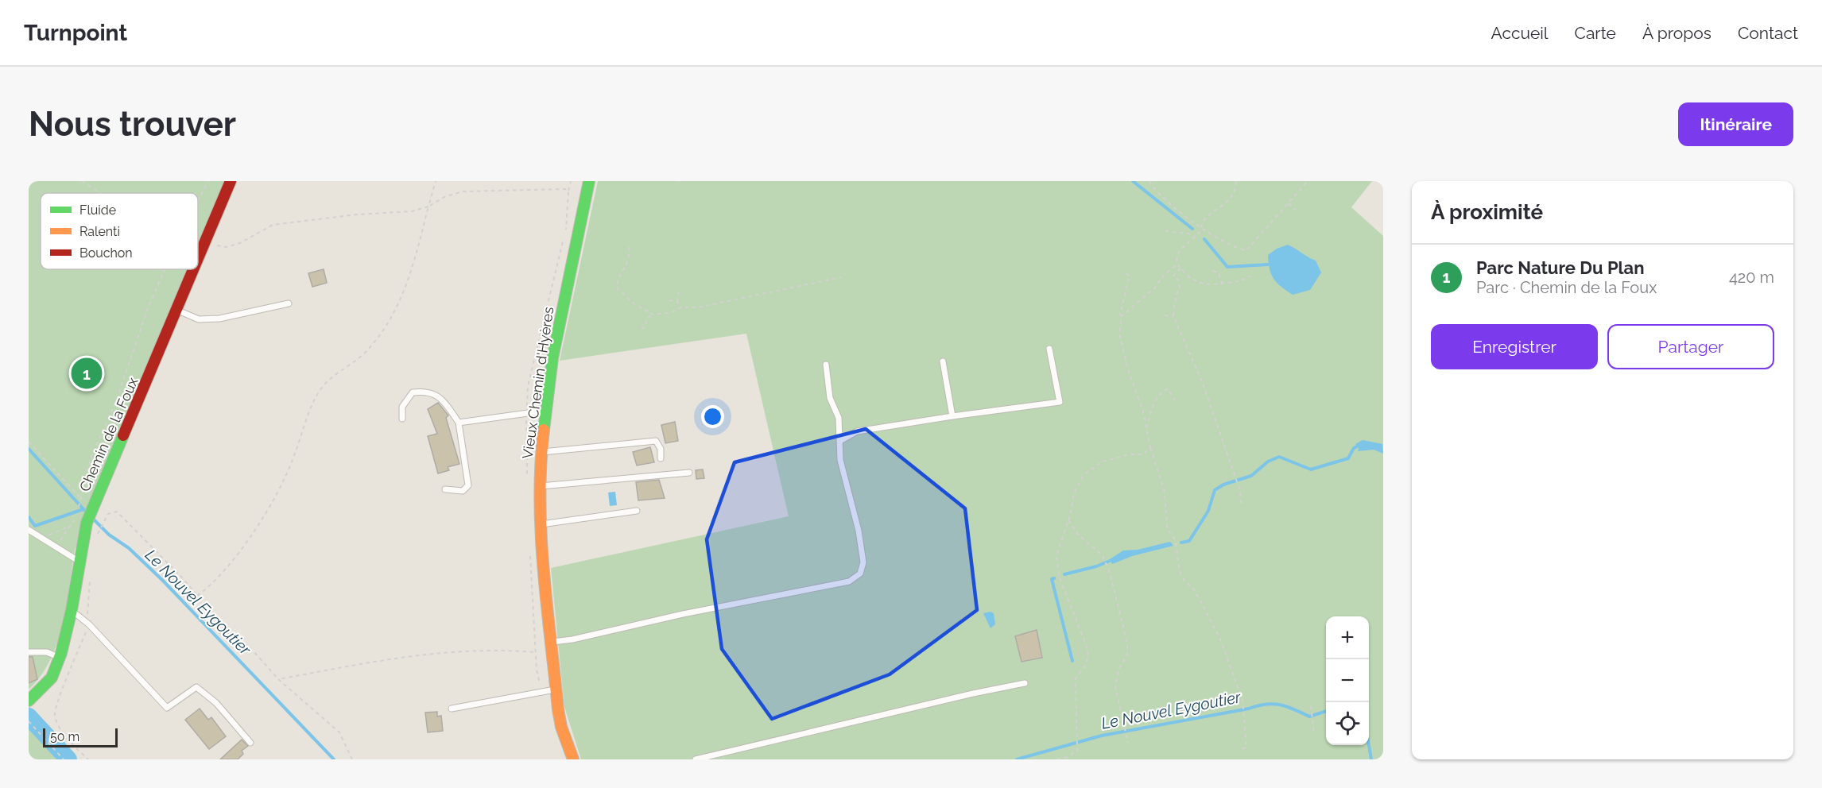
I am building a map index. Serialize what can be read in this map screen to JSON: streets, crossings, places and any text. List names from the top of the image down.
{
  "streets": {
    "street": ["Vieux Chemin d'Hyères", "Chemin de la Foux"]
  },
  "water": ["Le Nouvel Eygoutier"],
  "legend": ["Fluide", "Ralenti", "Bouchon"],
  "scale_bar": "50 m",
  "page": {
    "header": "Turnpoint",
    "nav": [
      "Accueil",
      "Carte",
      "À propos",
      "Contact"
    ],
    "buttons": [
      "Itinéraire",
      ["Enregistrer", "Partager"]
    ],
    "title": "Nous trouver",
    "heading": "À proximité",
    "list": [
      {
        "mark": "1",
        "name": "Parc Nature Du Plan",
        "note": "Parc · Chemin de la Foux",
        "value": "420 m"
      }
    ],
    "pins": "1",
    "map_buttons": ["+", "−"],
    "scale": "50 m"
  }
}
